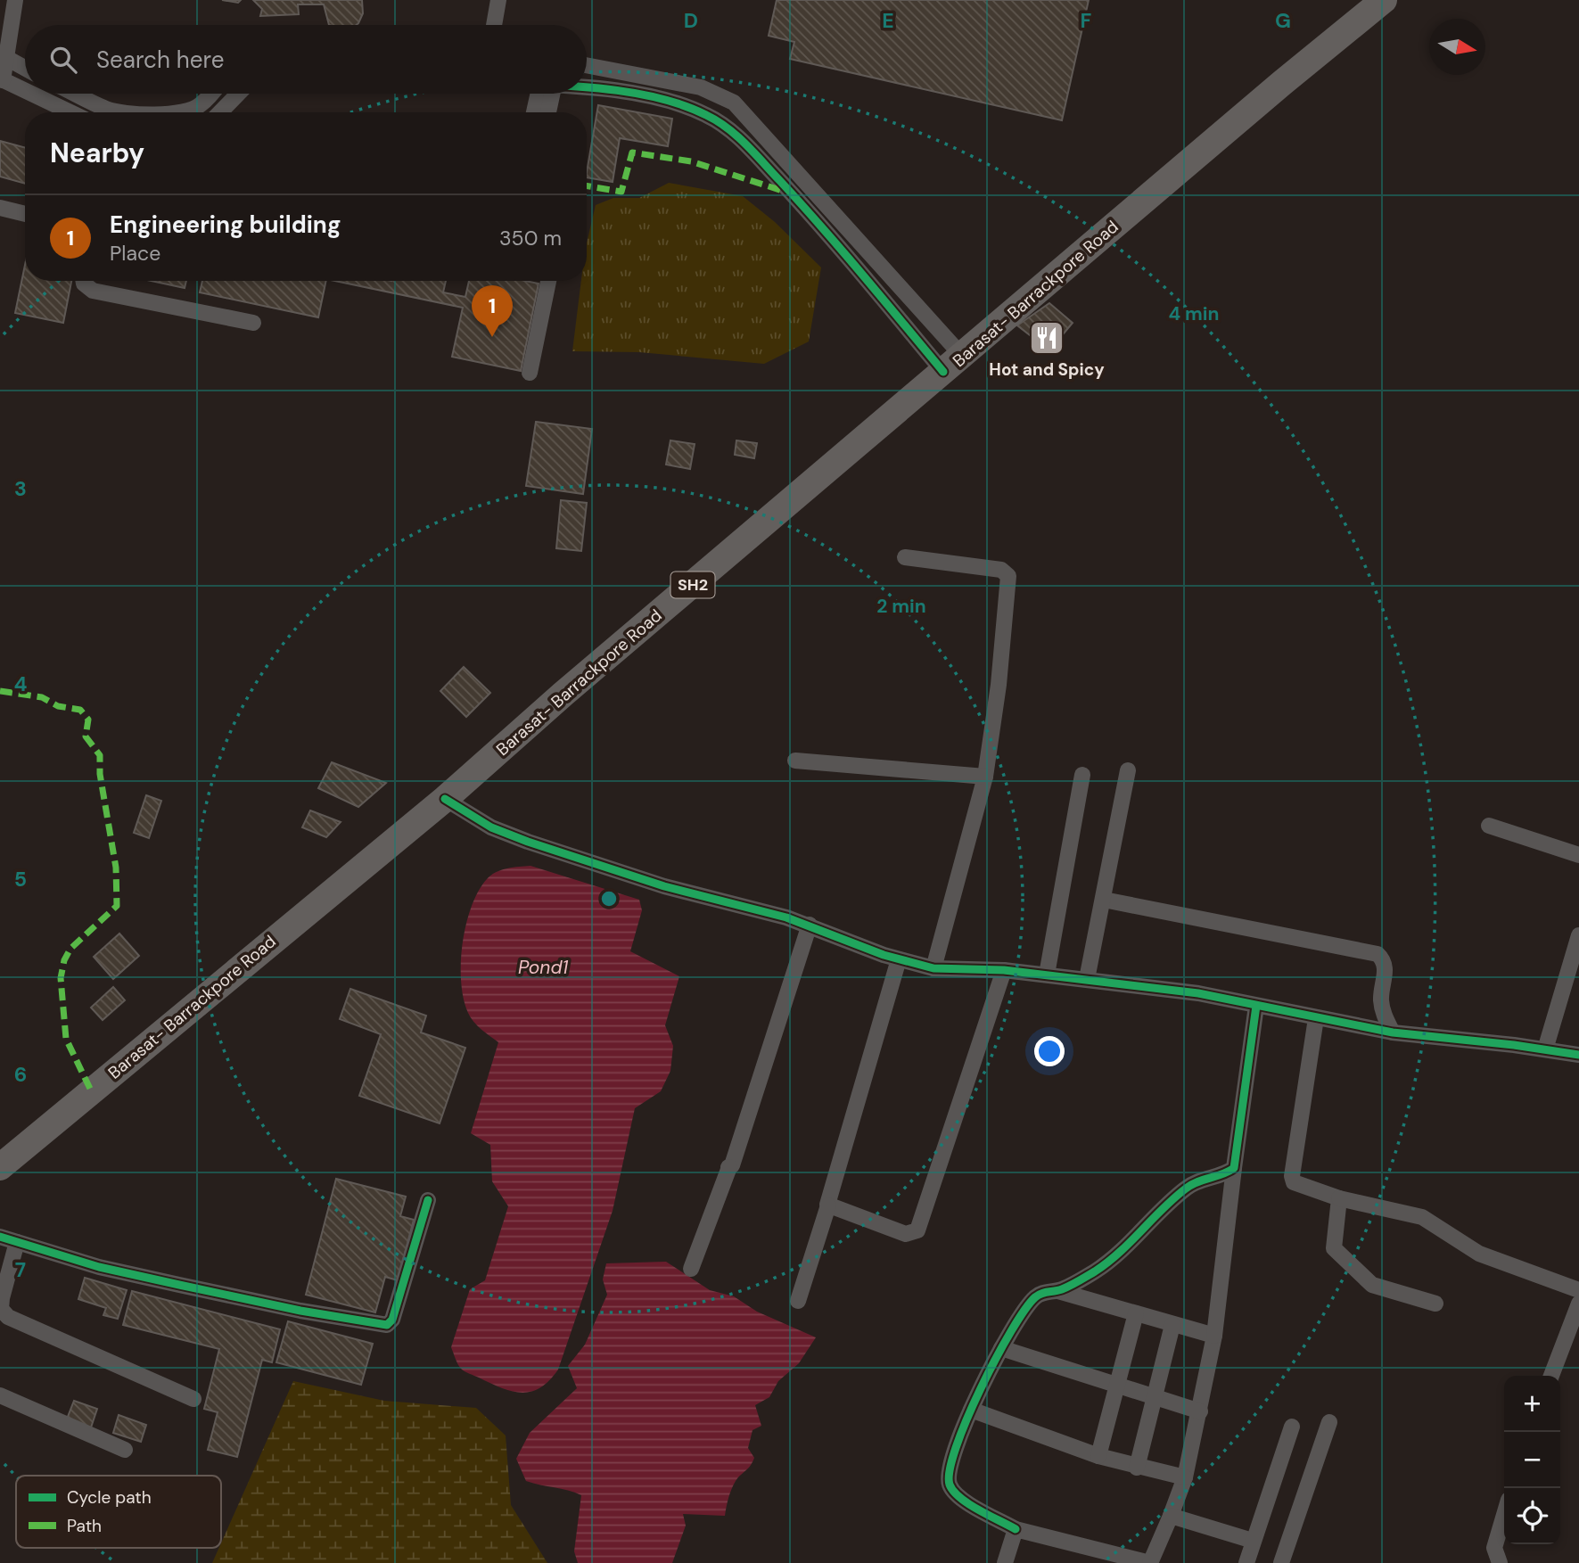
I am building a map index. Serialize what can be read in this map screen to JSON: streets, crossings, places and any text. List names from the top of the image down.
{
  "streets": {
    "main road": ["Barasat- Barrackpore Road", "SH2"]
  },
  "water": ["Pond1"],
  "places": {
    "restaurant": ["Hot and Spicy"]
  },
  "legend": ["Cycle path", "Path"],
  "north": "right",
  "page": {
    "search": "Search here",
    "heading": "Nearby",
    "list": [
      {
        "mark": "1",
        "name": "Engineering building",
        "note": "Place",
        "value": "350 m"
      }
    ],
    "pins": "1",
    "map_buttons": ["+", "−"]
  },
  "grid": {
    "columns": [
      "D",
      "E",
      "F",
      "G"
    ],
    "rows": [
      "3",
      "4",
      "5",
      "6",
      "7"
    ]
  },
  "rings": ["4 min", "2 min"]
}
